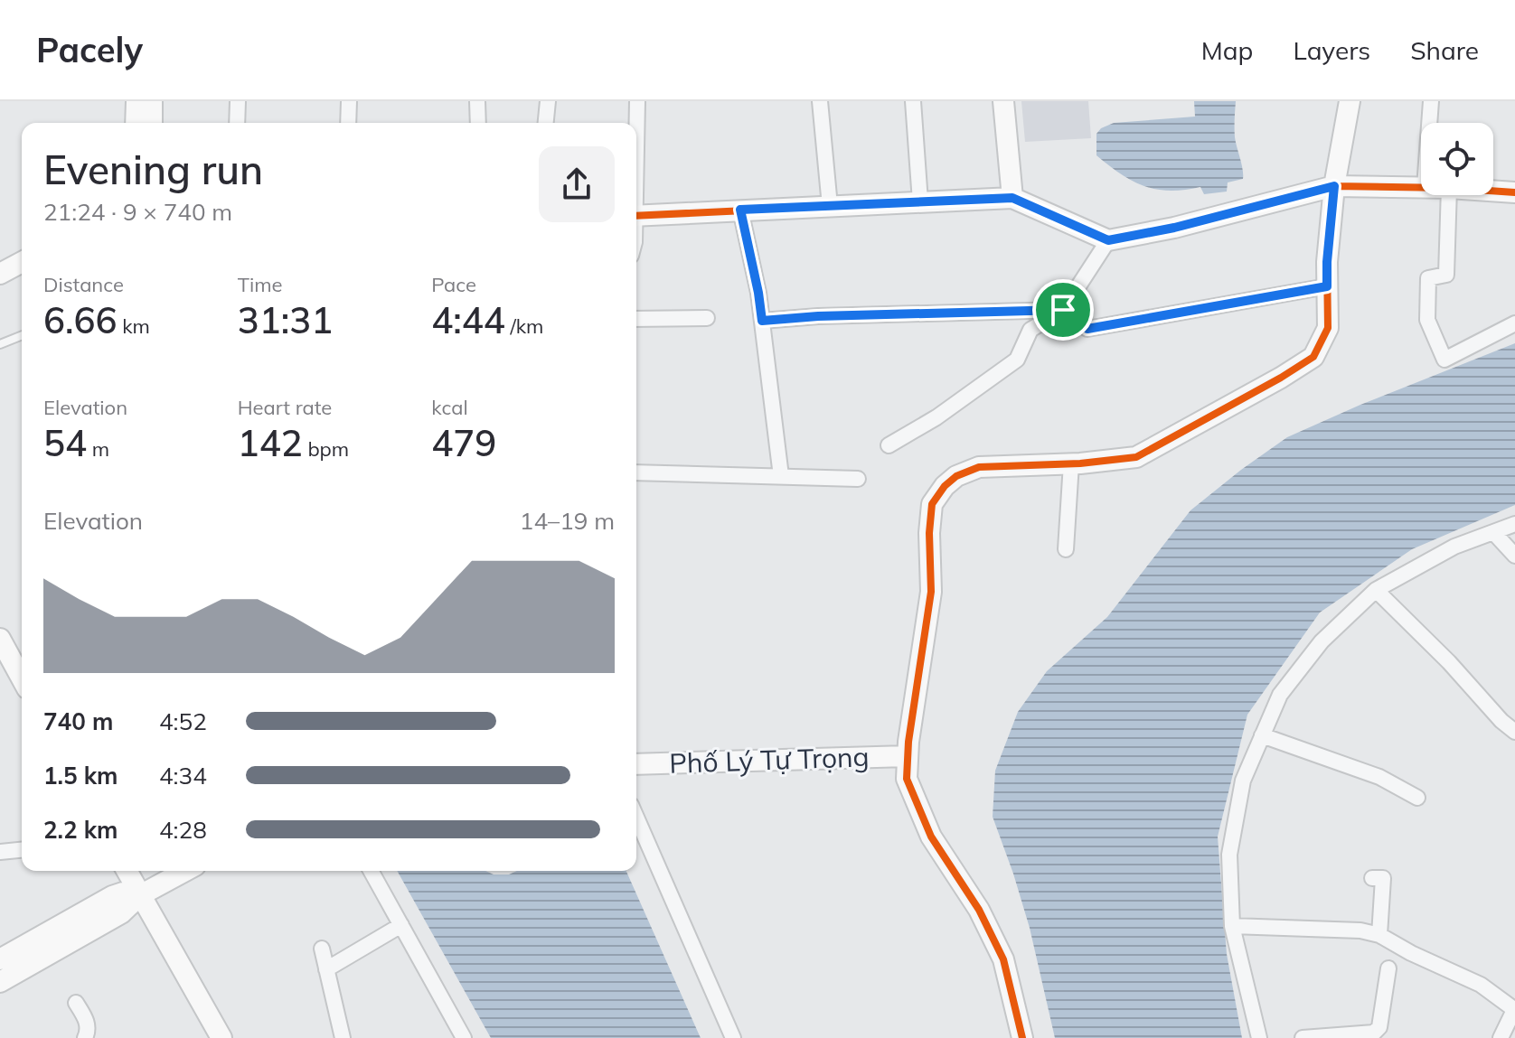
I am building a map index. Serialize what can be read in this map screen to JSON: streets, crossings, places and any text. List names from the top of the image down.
{
  "streets": {
    "street": ["Phố Lý Tự Trọng"]
  },
  "page": {
    "header": "Pacely",
    "nav": ["Map", "Layers", "Share"],
    "heading": ["Evening run", "21:24 · 9 × 740 m"],
    "stats": [
      ["Distance", "6.66 km"],
      ["Time", "31:31"],
      ["Pace", "4:44 /km"],
      ["Elevation", "54 m"],
      ["Heart rate", "142 bpm"],
      ["kcal", "479"]
    ],
    "chart": ["Elevation", "14–19 m"],
    "list": [
      {
        "name": "740 m",
        "note": "4:52"
      },
      {
        "name": "1.5 km",
        "note": "4:34"
      },
      {
        "name": "2.2 km",
        "note": "4:28"
      }
    ]
  }
}
